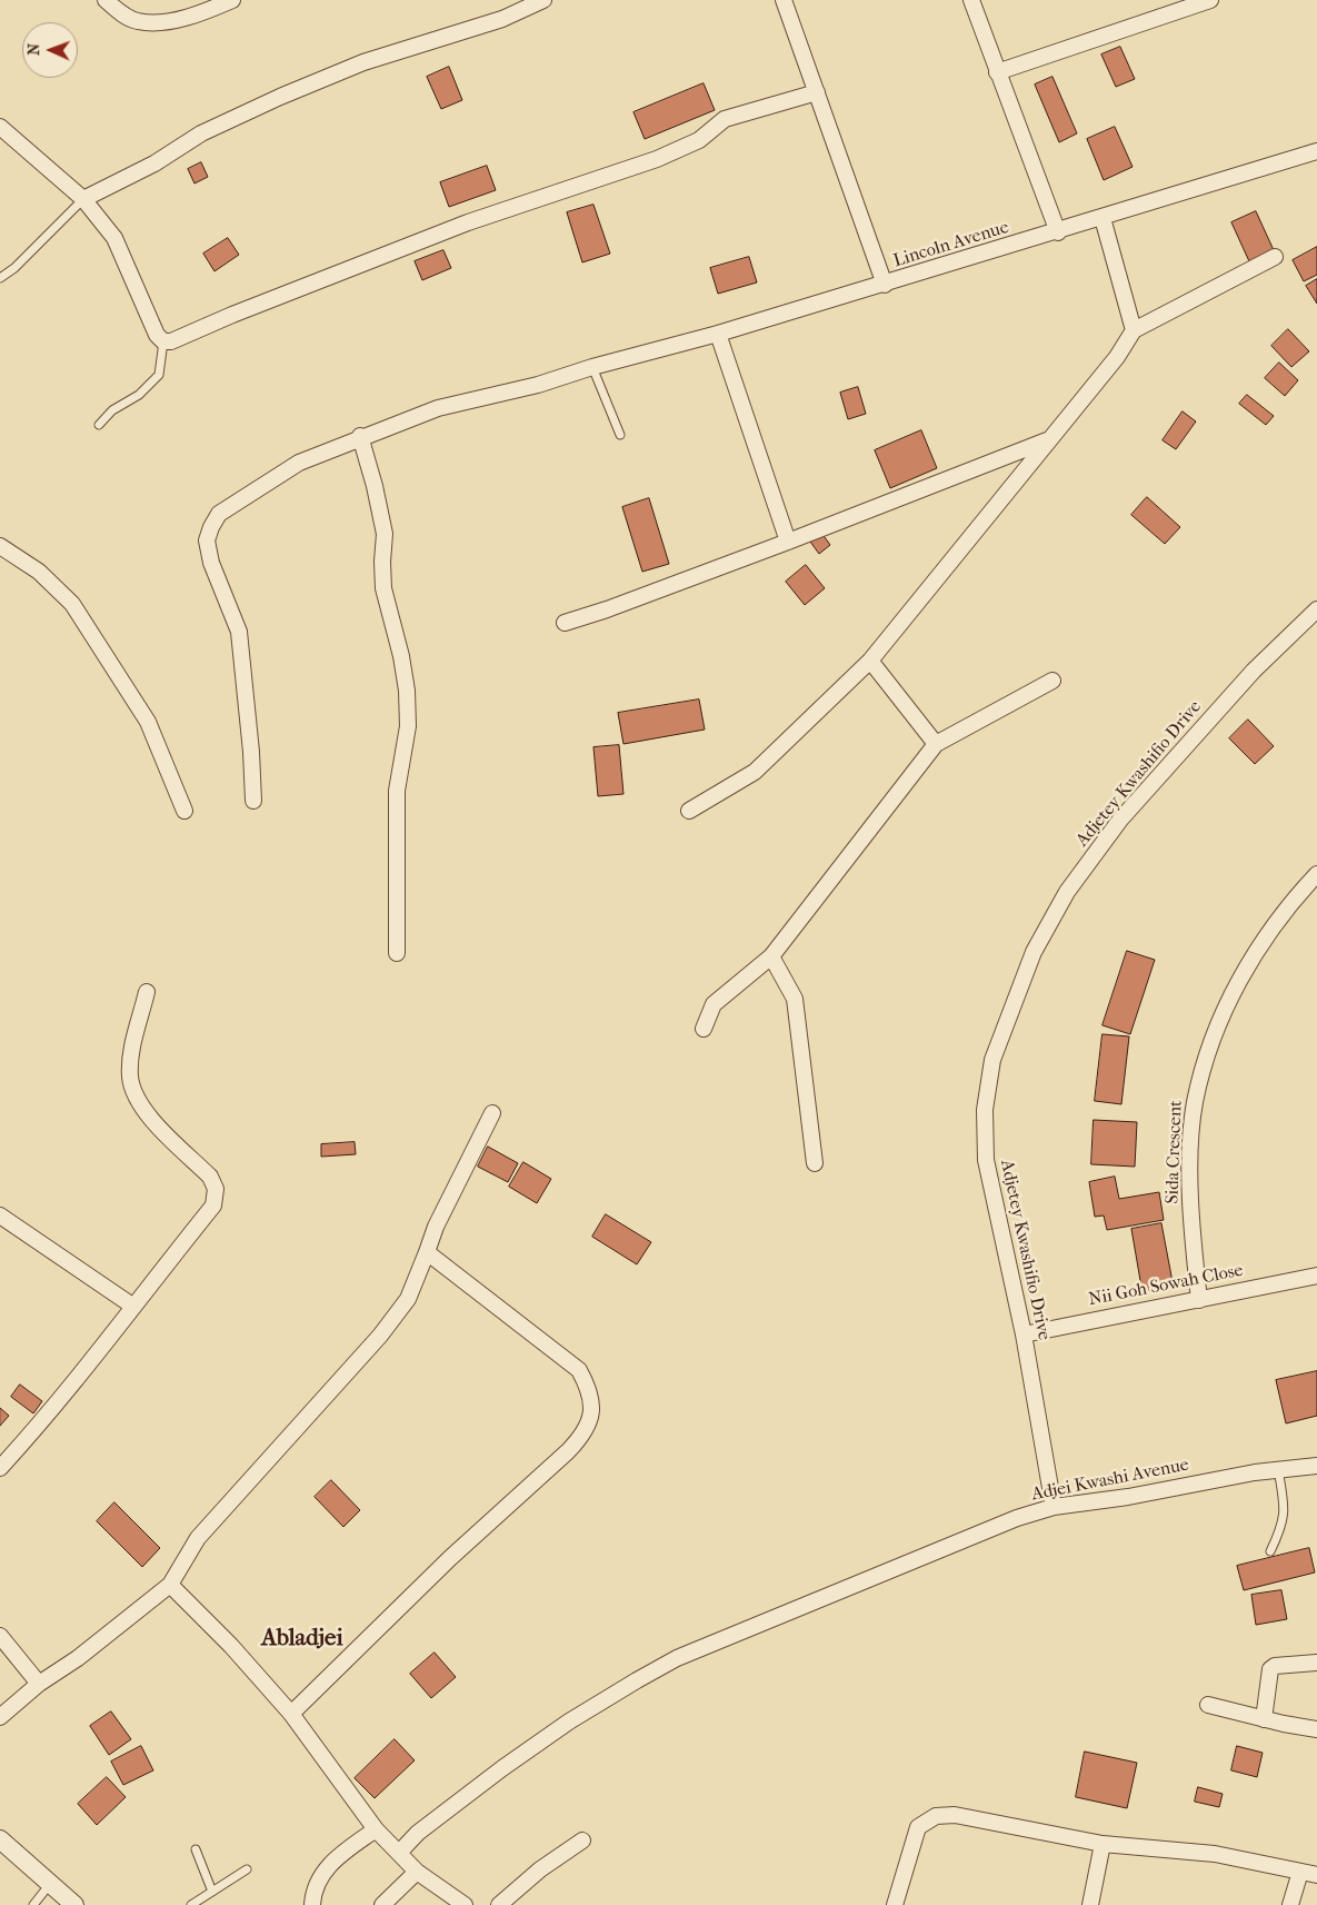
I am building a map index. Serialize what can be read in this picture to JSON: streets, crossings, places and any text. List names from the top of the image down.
{
  "streets": {
    "street": [
      "Lincoln Avenue",
      "Adjetey Kwashifio Drive",
      "Sida Crescent",
      "Nii Goh Sowah Close",
      "Adjei Kwashi Avenue"
    ]
  },
  "crossings": [
    ["Adjetey Kwashifio Drive", "Nii Goh Sowah Close"],
    ["Adjetey Kwashifio Drive", "Adjei Kwashi Avenue"],
    ["Sida Crescent", "Nii Goh Sowah Close"]
  ],
  "districts": ["Abladjei"],
  "north": "left"
}
